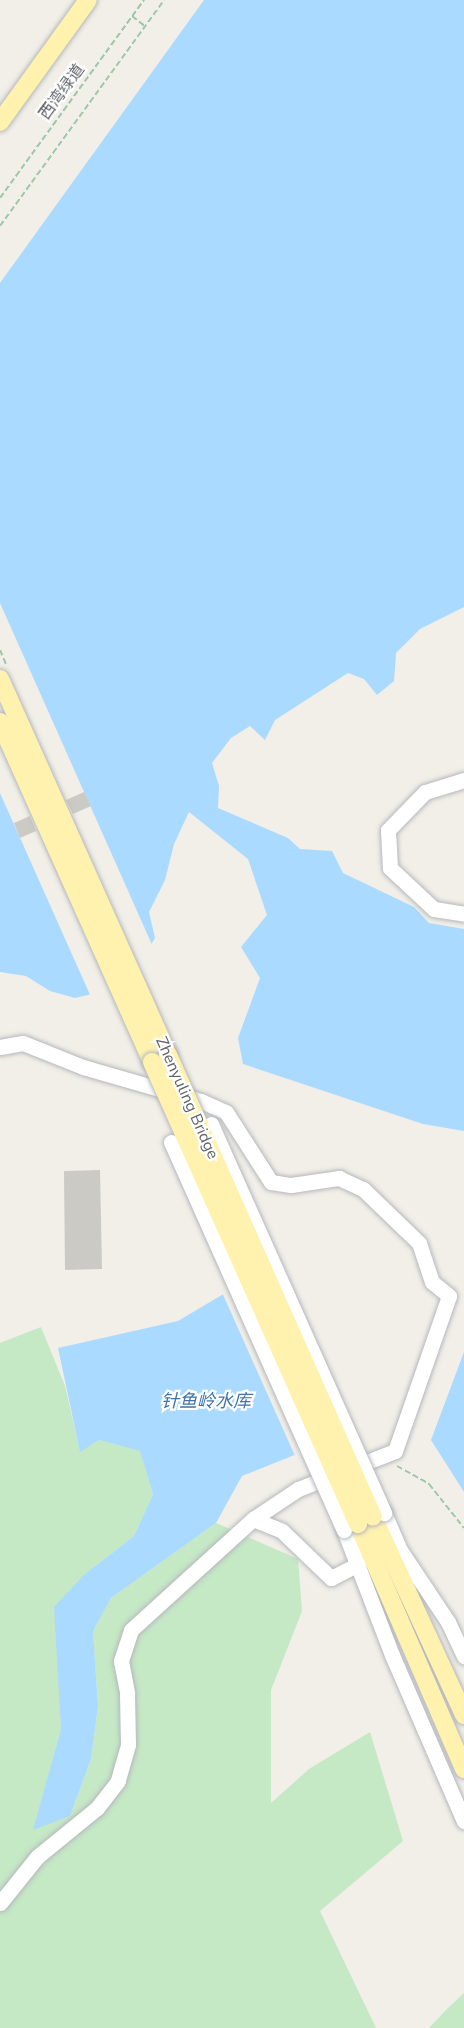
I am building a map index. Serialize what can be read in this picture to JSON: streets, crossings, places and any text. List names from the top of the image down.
{
  "streets": {
    "main road": ["Zhenyuling Bridge"],
    "path": ["西湾绿道"]
  },
  "water": ["针鱼岭水库"]
}
